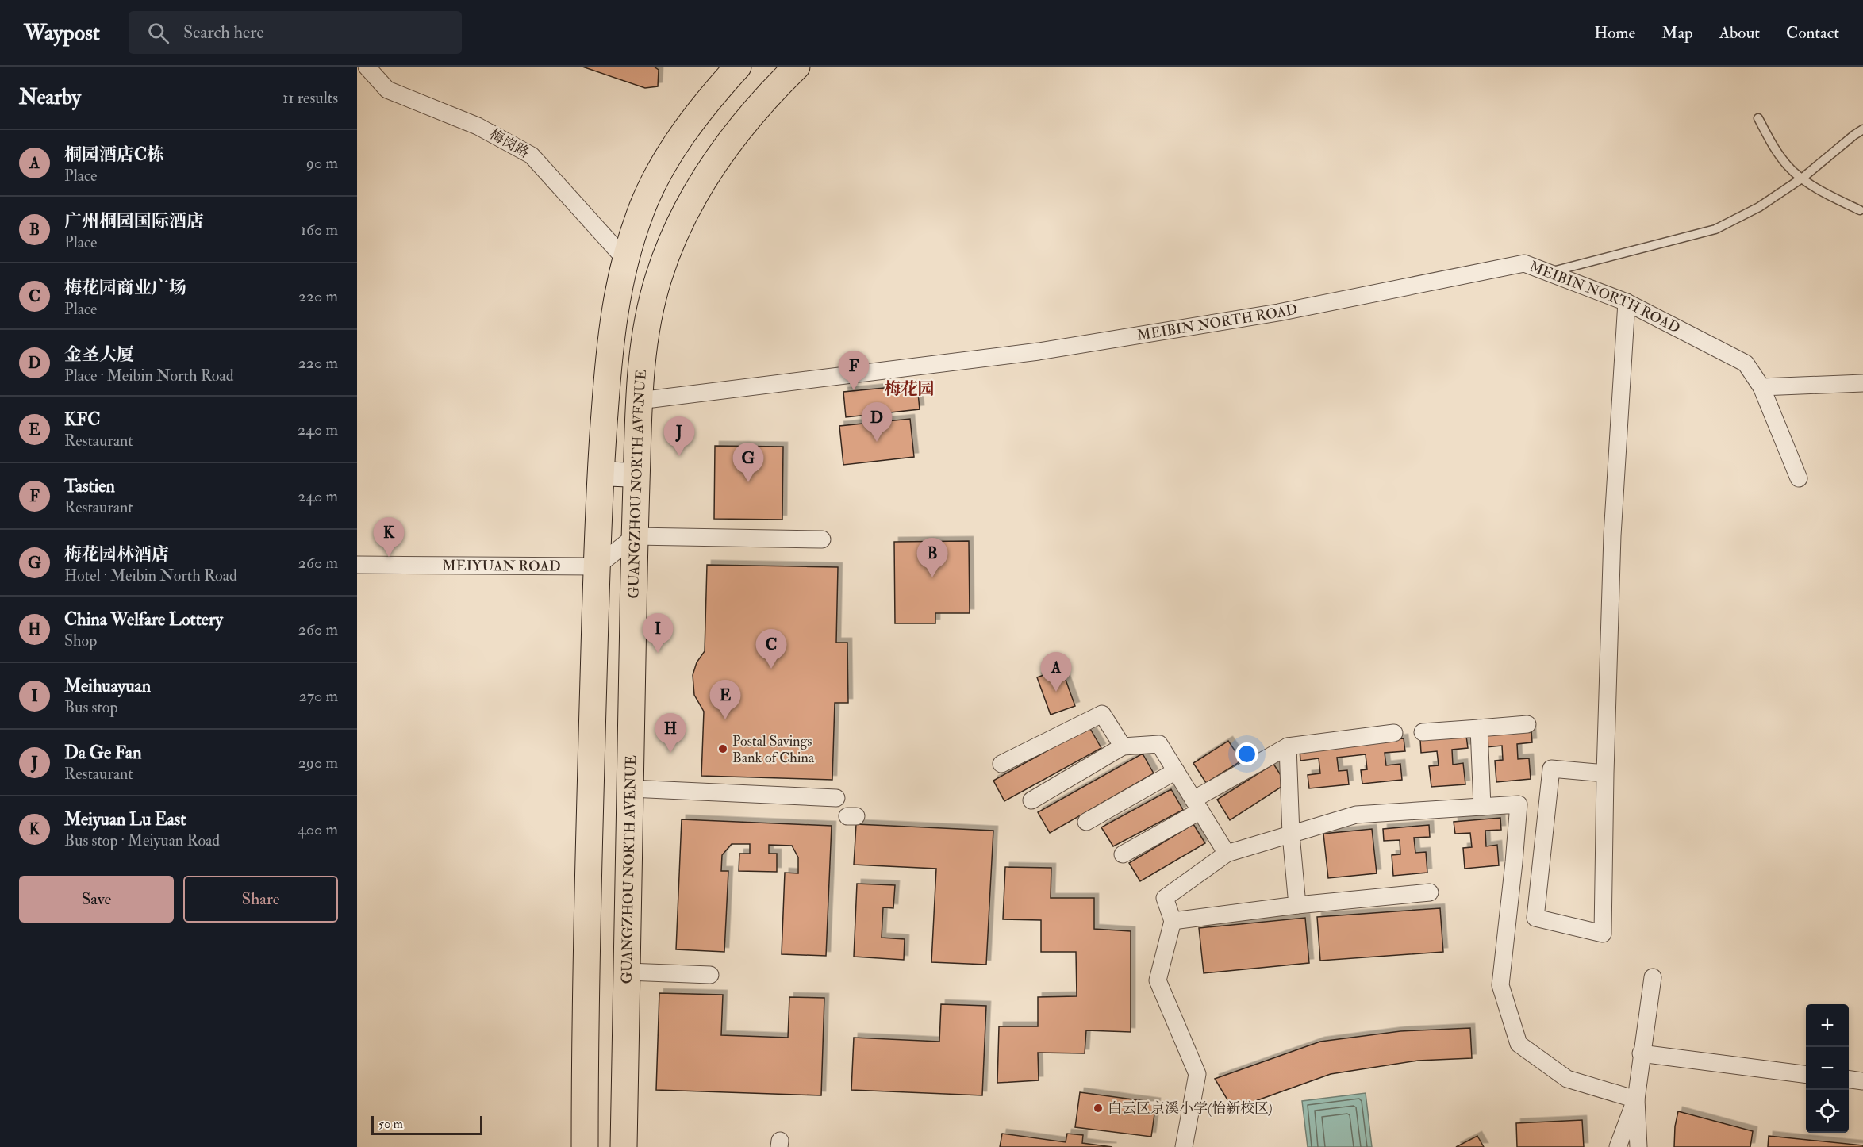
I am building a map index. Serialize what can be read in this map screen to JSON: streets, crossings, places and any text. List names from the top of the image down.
{
  "streets": {
    "highway": ["GUANGZHOU NORTH AVENUE"],
    "street": ["梅岗路", "MEIBIN NORTH ROAD", "MEIYUAN ROAD"]
  },
  "crossings": [
    ["MEIBIN NORTH ROAD", "GUANGZHOU NORTH AVENUE"]
  ],
  "districts": ["梅花园"],
  "places": ["Postal Savings Bank of China", "白云区京溪小学(怡新校区)"],
  "scale_bar": "50 m",
  "page": {
    "header": "Waypost",
    "search": "Search here",
    "nav": [
      "Home",
      "Map",
      "About",
      "Contact"
    ],
    "heading": ["Nearby", "11 results"],
    "list": [
      {
        "mark": "A",
        "name": "桐园酒店C栋",
        "note": "Place",
        "value": "90 m"
      },
      {
        "mark": "B",
        "name": "广州桐园国际酒店",
        "note": "Place",
        "value": "160 m"
      },
      {
        "mark": "C",
        "name": "梅花园商业广场",
        "note": "Place",
        "value": "220 m"
      },
      {
        "mark": "D",
        "name": "金圣大厦",
        "note": "Place · Meibin North Road",
        "value": "220 m"
      },
      {
        "mark": "E",
        "name": "KFC",
        "note": "Restaurant",
        "value": "240 m"
      },
      {
        "mark": "F",
        "name": "Tastien",
        "note": "Restaurant",
        "value": "240 m"
      },
      {
        "mark": "G",
        "name": "梅花园林酒店",
        "note": "Hotel · Meibin North Road",
        "value": "260 m"
      },
      {
        "mark": "H",
        "name": "China Welfare Lottery",
        "note": "Shop",
        "value": "260 m"
      },
      {
        "mark": "I",
        "name": "Meihuayuan",
        "note": "Bus stop",
        "value": "270 m"
      },
      {
        "mark": "J",
        "name": "Da Ge Fan",
        "note": "Restaurant",
        "value": "290 m"
      },
      {
        "mark": "K",
        "name": "Meiyuan Lu East",
        "note": "Bus stop · Meiyuan Road",
        "value": "400 m"
      }
    ],
    "pins": [
      "F",
      "D",
      "J",
      "G",
      "K",
      "B",
      "I",
      "C",
      "A",
      "E",
      "H"
    ],
    "buttons": ["Save", "Share"],
    "map_buttons": ["+", "−"],
    "scale": "50 m"
  }
}
